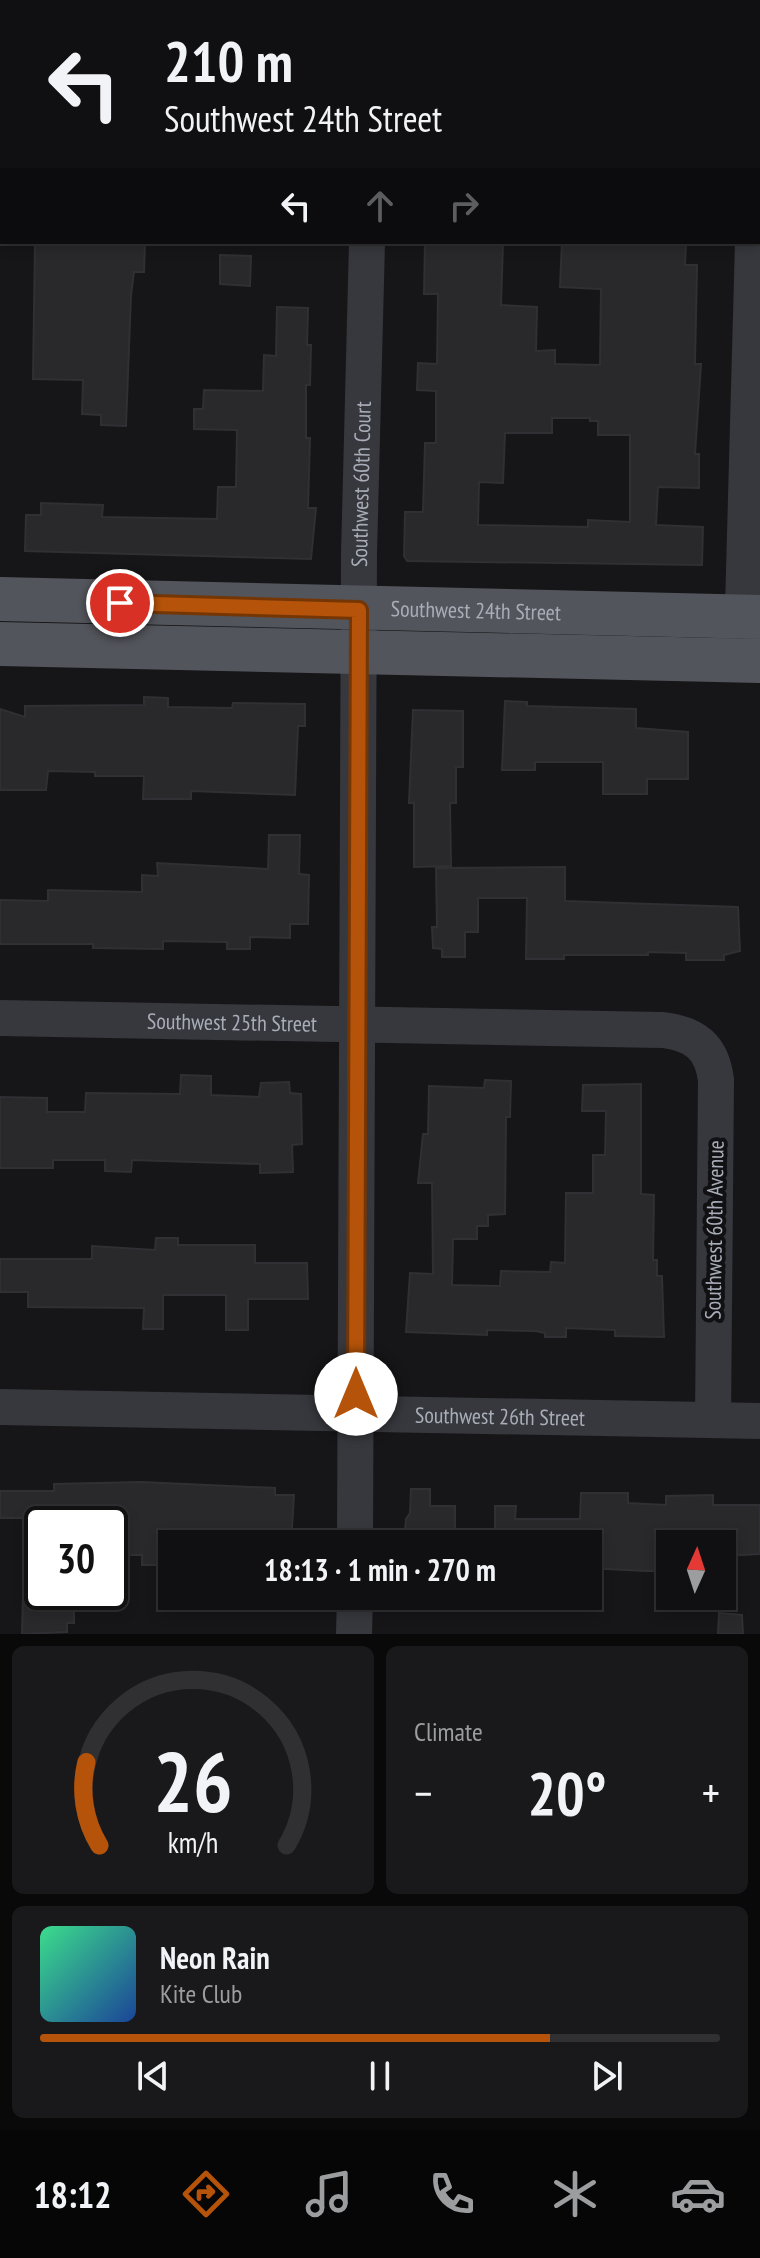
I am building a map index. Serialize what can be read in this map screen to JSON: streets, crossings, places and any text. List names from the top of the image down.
{
  "streets": {
    "main road": ["Southwest 24th Street"],
    "street": [
      "Southwest 60th Court",
      "Southwest 25th Street",
      "Southwest 60th Avenue",
      "Southwest 26th Street"
    ]
  },
  "crossings": [
    ["Southwest 60th Court", "Southwest 24th Street"],
    ["Southwest 60th Court", "Southwest 25th Street"],
    ["Southwest 60th Court", "Southwest 26th Street"],
    ["Southwest 25th Street", "Southwest 60th Avenue"],
    ["Southwest 60th Avenue", "Southwest 26th Street"]
  ],
  "north": "top",
  "page": {
    "turn": ["210 m", "Southwest 24th Street"],
    "limit": "30",
    "trip": "18:13 · 1 min · 270 m",
    "tile": "Climate",
    "heat": ["−", "20°", "+"],
    "song": ["Neon Rain", "Kite Club"],
    "tabs": "18:12",
    "gauge": ["26", "km/h"]
  }
}
